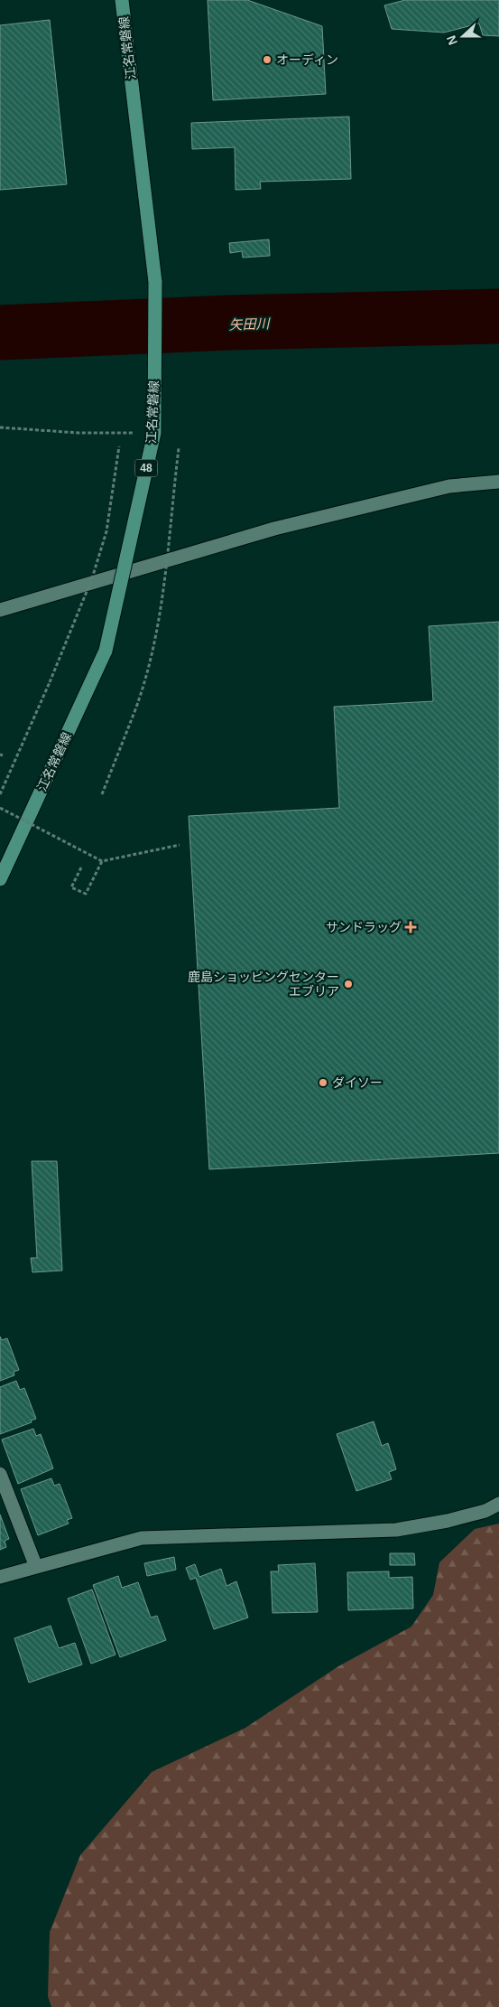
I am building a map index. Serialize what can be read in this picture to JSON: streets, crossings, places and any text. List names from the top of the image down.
{
  "streets": {
    "main road": ["江名常磐線", "48"]
  },
  "water": ["矢田川"],
  "places": {
    "other": ["オーディン", "鹿島ショッピングセンター エブリア", "ダイソー"],
    "health": ["サンドラッグ"]
  },
  "north": "left"
}
